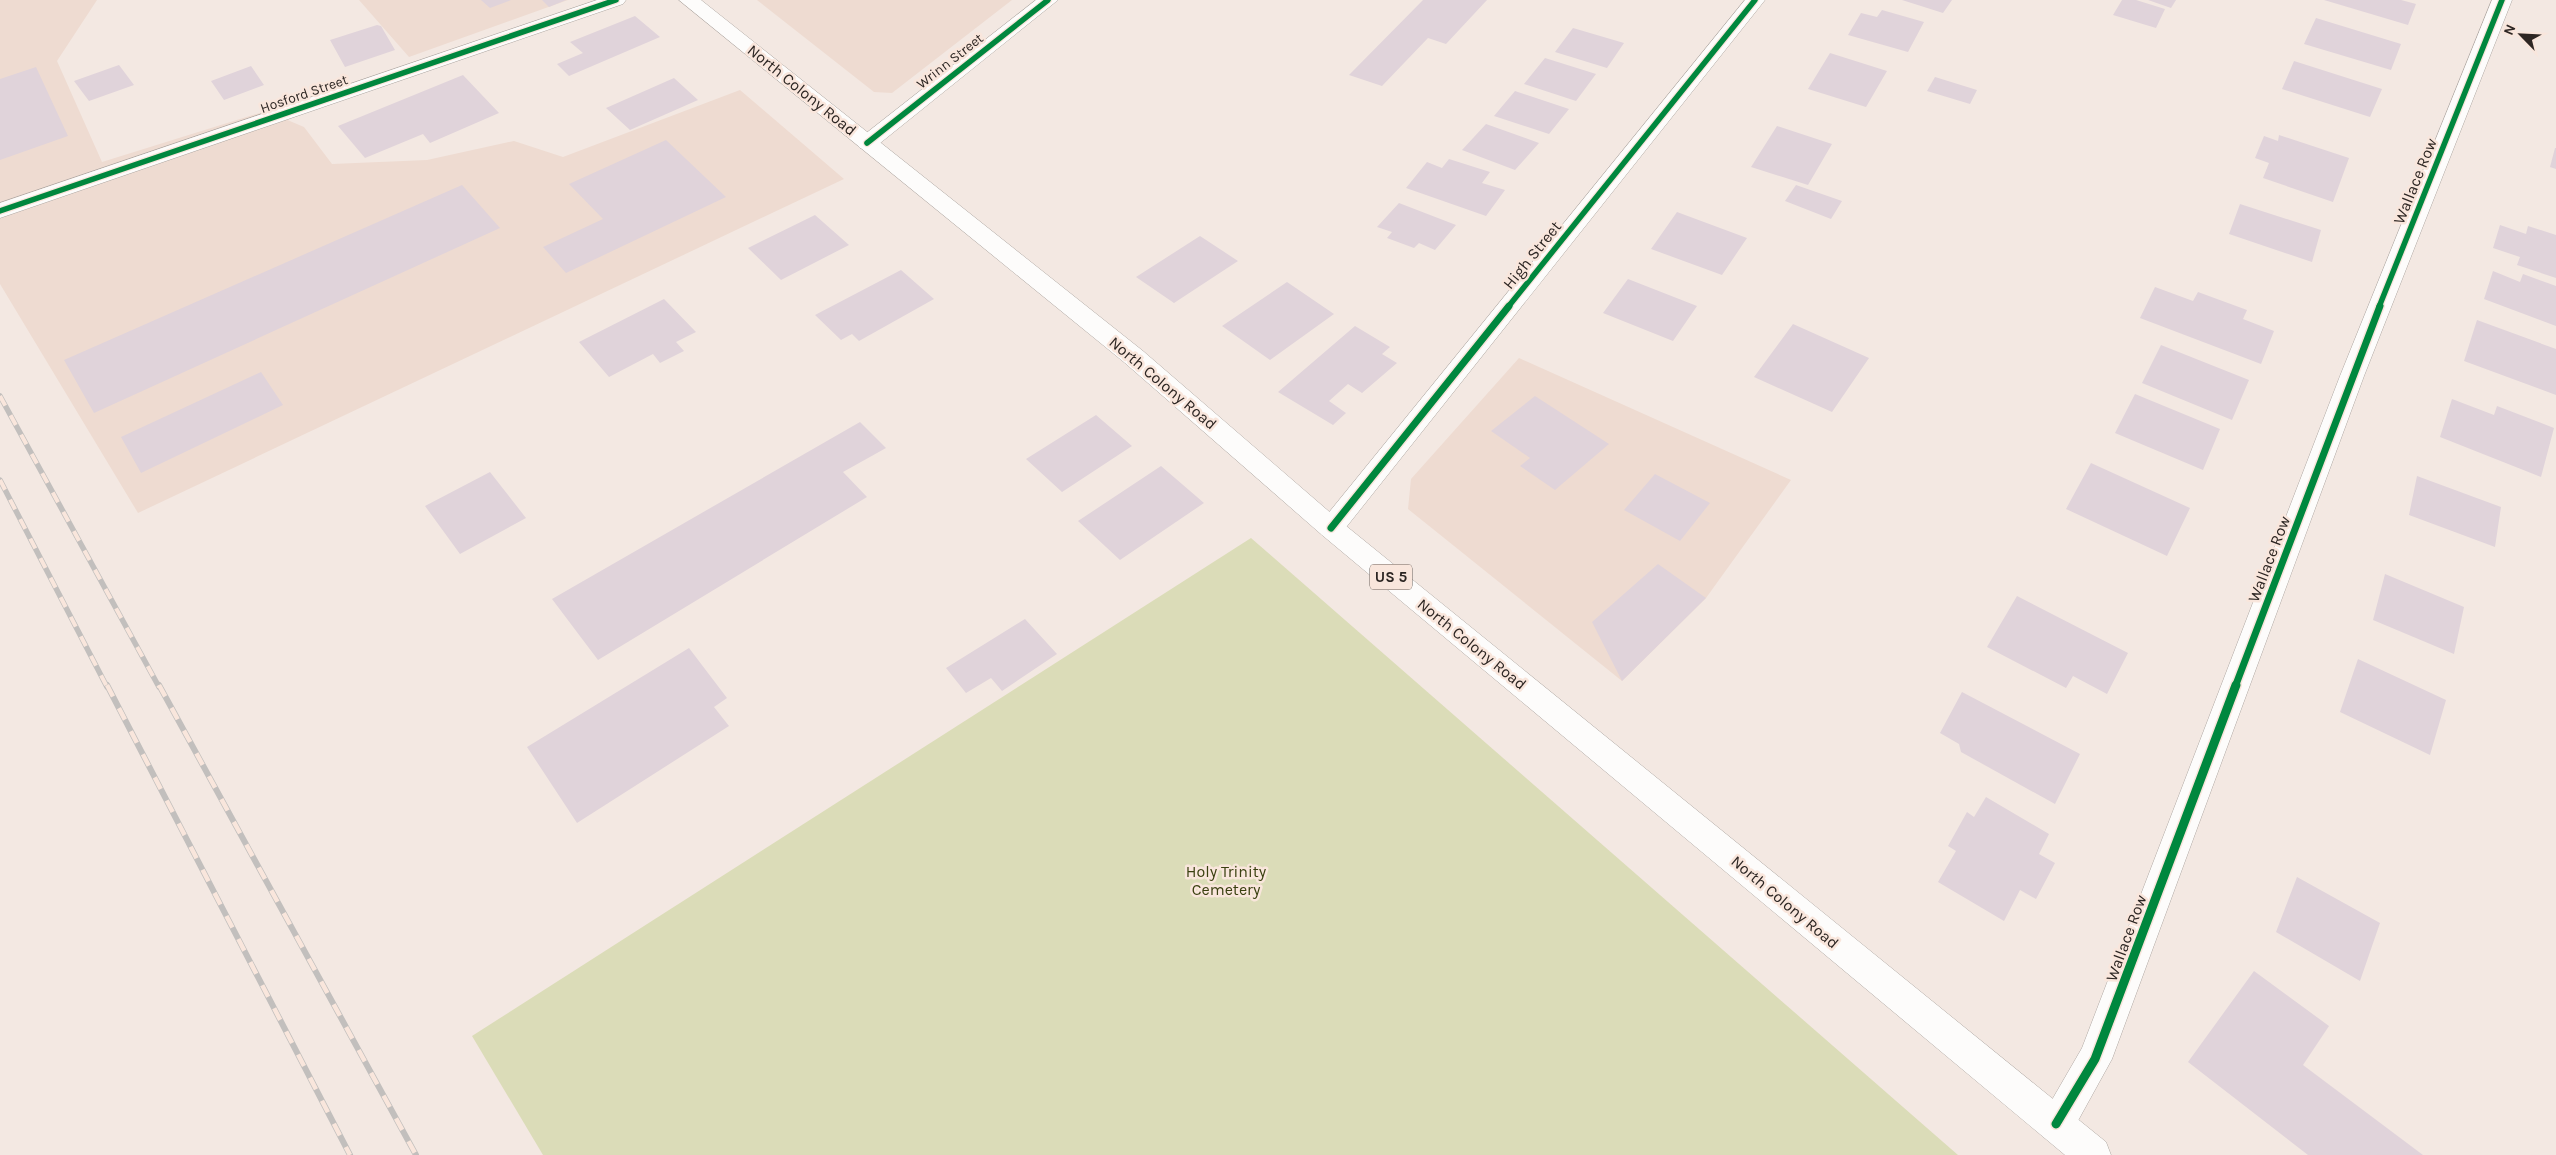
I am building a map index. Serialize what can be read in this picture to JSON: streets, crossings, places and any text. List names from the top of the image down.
{
  "streets": {
    "street": [
      "Wrinn Street",
      "North Colony Road",
      "Hosford Street",
      "Wallace Row",
      "High Street",
      "US 5"
    ]
  },
  "crossings": [
    ["Wrinn Street", "North Colony Road"],
    ["North Colony Road", "Wallace Row"],
    ["North Colony Road", "High Street"]
  ],
  "parks": ["Holy Trinity Cemetery"],
  "north": "top left"
}
